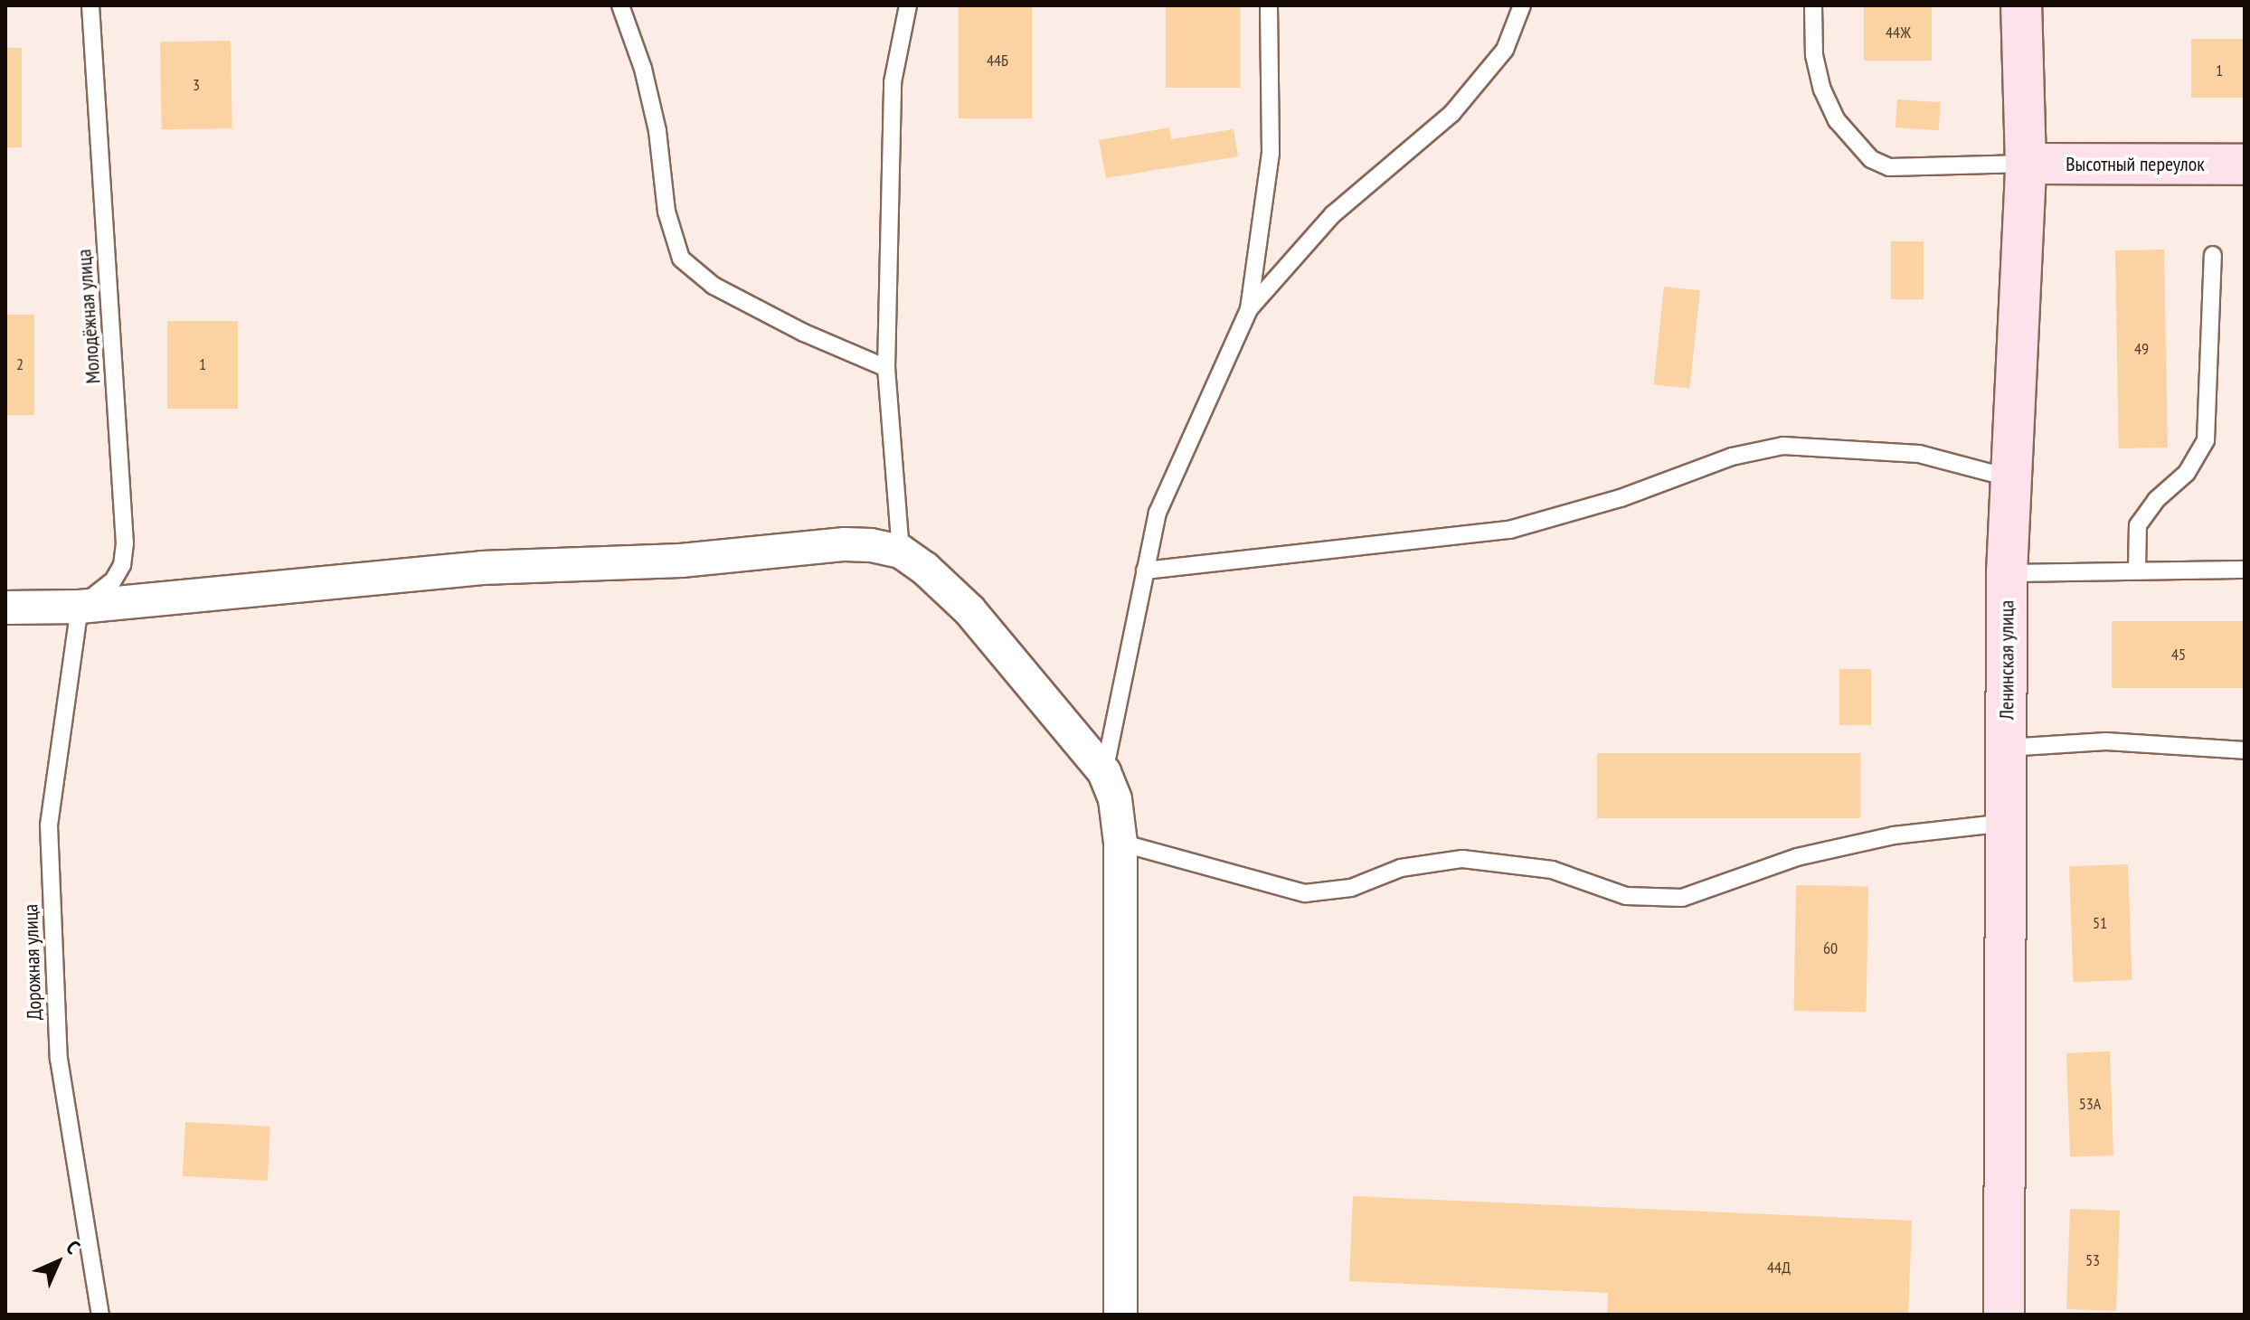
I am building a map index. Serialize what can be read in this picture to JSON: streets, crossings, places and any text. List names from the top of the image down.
{
  "streets": {
    "main road": ["Высотный переулок", "Ленинская улица"],
    "lane": ["Молодёжная улица", "Дорожная улица"]
  },
  "crossings": [
    ["Высотный переулок", "Ленинская улица"],
    ["Молодёжная улица", "Дорожная улица"]
  ],
  "house_numbers": [
    "44Ж",
    "44Б",
    "1",
    "3",
    "49",
    "2",
    "1",
    "45",
    "51",
    "60",
    "53А",
    "53",
    "44Д"
  ],
  "north": "top right"
}
